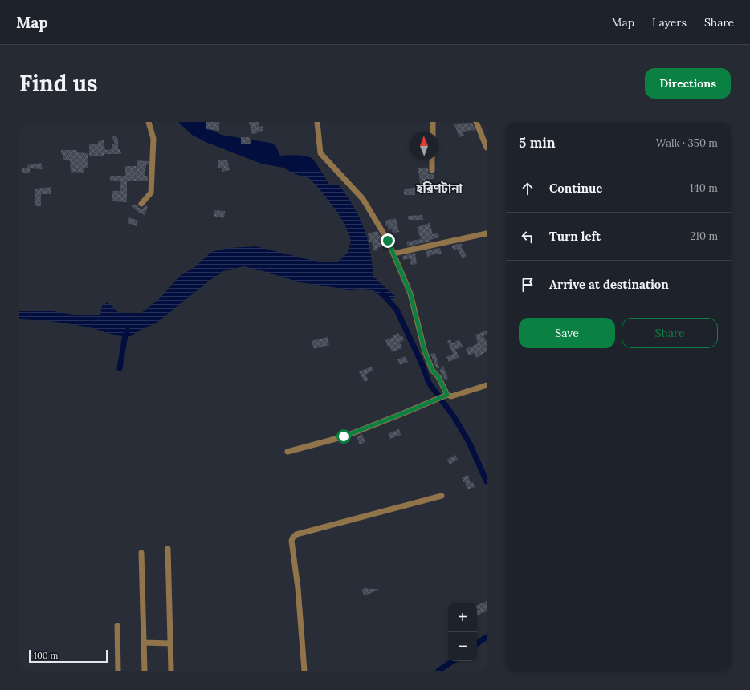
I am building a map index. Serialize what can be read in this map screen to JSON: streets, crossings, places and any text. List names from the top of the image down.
{
  "districts": ["হরিণটানা"],
  "scale_bar": "100 m",
  "north": "top",
  "page": {
    "header": "Map",
    "nav": ["Map", "Layers", "Share"],
    "buttons": [
      "Directions",
      ["Save", "Share"]
    ],
    "title": "Find us",
    "heading": ["5 min", "Walk · 350 m"],
    "list": [
      ["Continue", "140 m"],
      ["Turn left", "210 m"],
      "Arrive at destination"
    ],
    "map_buttons": ["+", "−"],
    "scale": "100 m"
  }
}
